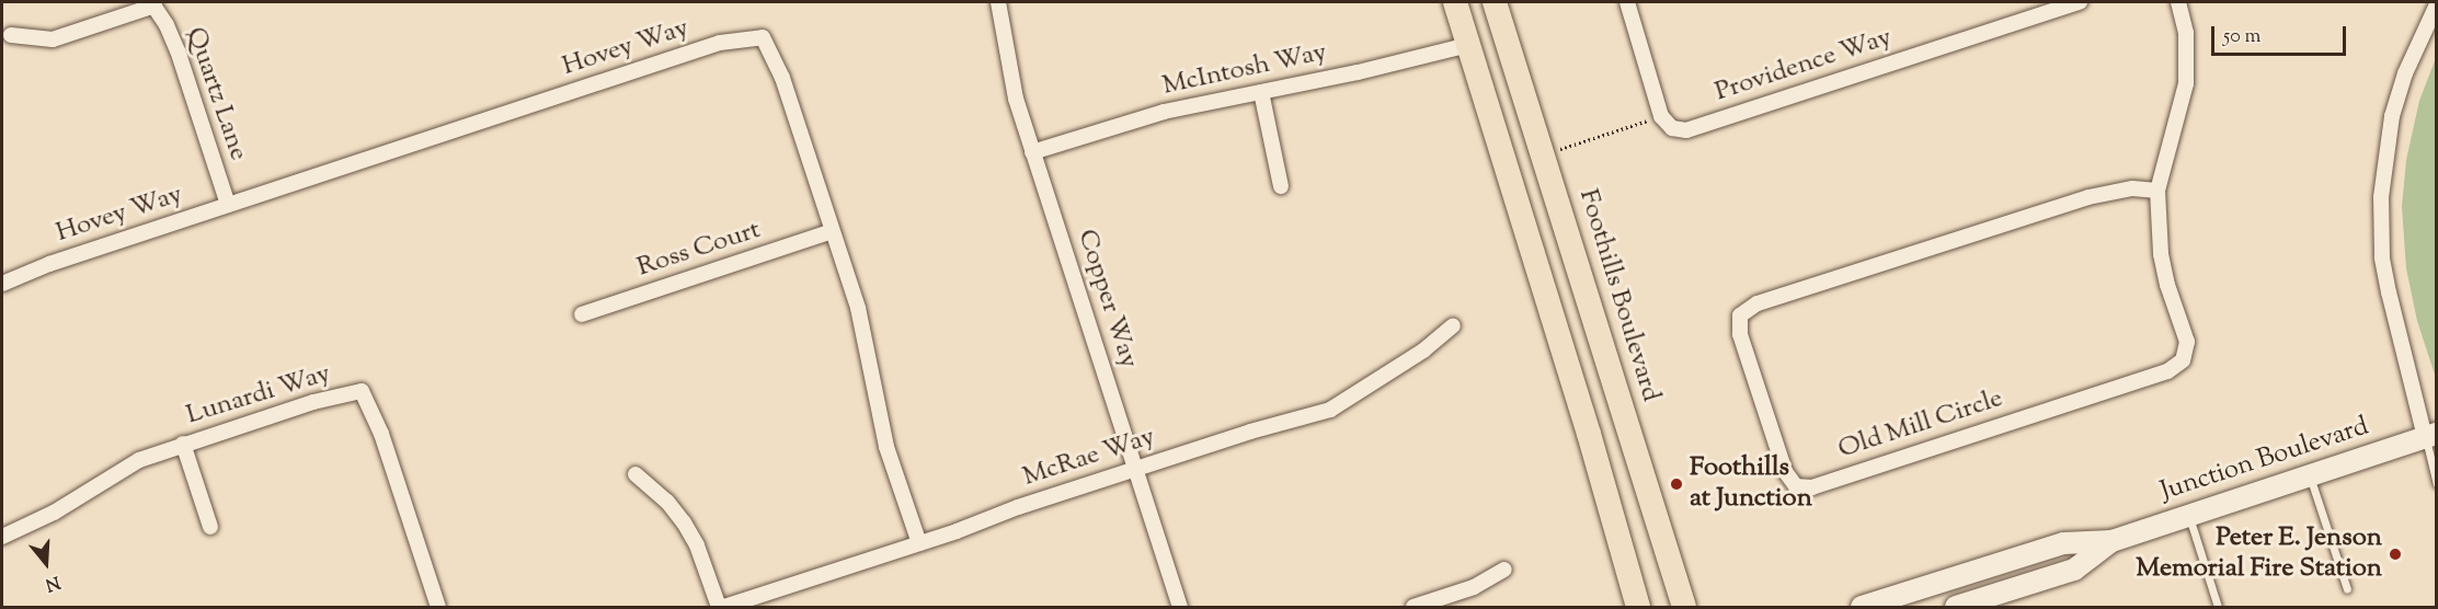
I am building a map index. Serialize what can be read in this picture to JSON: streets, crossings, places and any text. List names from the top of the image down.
{
  "streets": {
    "main road": ["Foothills Boulevard", "Junction Boulevard"],
    "street": [
      "Hovey Way",
      "Providence Way",
      "McIntosh Way",
      "Quartz Lane",
      "Ross Court",
      "Copper Way",
      "Lunardi Way",
      "Old Mill Circle",
      "McRae Way"
    ]
  },
  "crossings": [
    ["Hovey Way", "Quartz Lane"],
    ["Hovey Way", "Ross Court"],
    ["Hovey Way", "McRae Way"],
    ["McIntosh Way", "Copper Way"],
    ["Copper Way", "McRae Way"]
  ],
  "places": ["Foothills at Junction", "Peter E. Jenson Memorial Fire Station"],
  "scale_bar": "50 m",
  "north": "bottom"
}
